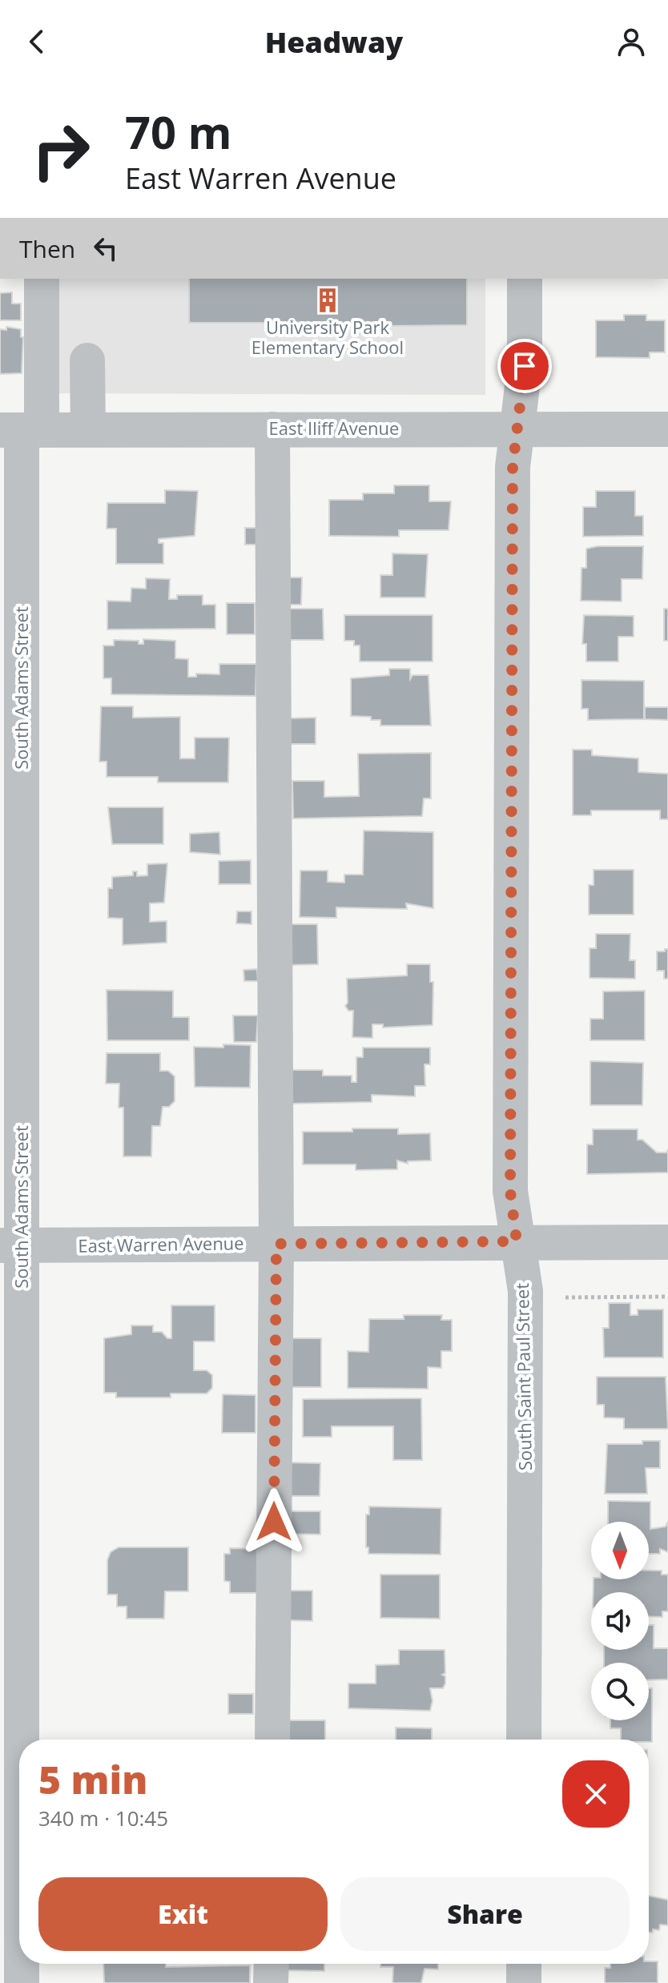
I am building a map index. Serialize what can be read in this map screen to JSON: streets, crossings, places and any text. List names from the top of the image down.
{
  "streets": {
    "street": [
      "East Iliff Avenue",
      "South Adams Street",
      "East Warren Avenue",
      "South Saint Paul Street"
    ]
  },
  "crossings": [
    ["East Iliff Avenue", "South Adams Street"],
    ["East Iliff Avenue", "South Saint Paul Street"],
    ["South Adams Street", "East Warren Avenue"],
    ["East Warren Avenue", "South Saint Paul Street"]
  ],
  "places": {
    "building": ["University Park Elementary School"]
  },
  "north": "bottom",
  "page": {
    "header": "Headway",
    "turn": ["70 m", "East Warren Avenue"],
    "then": "Then",
    "heading": ["5 min", "340 m · 10:45"],
    "buttons": ["Exit", "Share"]
  }
}
